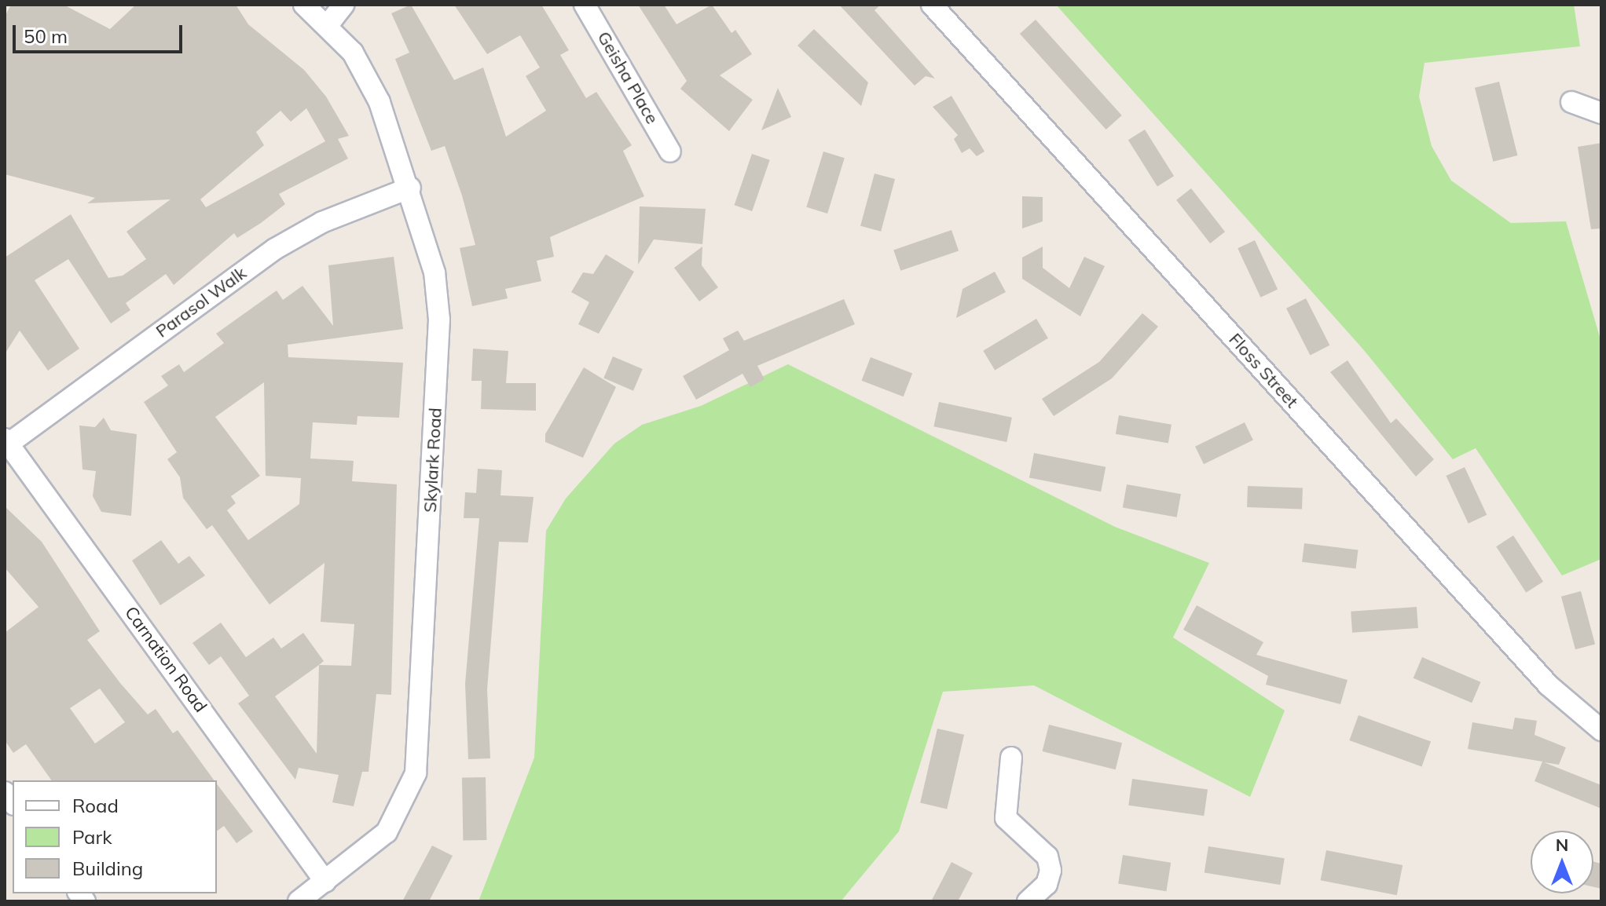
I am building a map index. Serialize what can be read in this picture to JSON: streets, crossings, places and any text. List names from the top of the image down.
{
  "streets": {
    "street": [
      "Geisha Place",
      "Parasol Walk",
      "Floss Street",
      "Skylark Road",
      "Carnation Road"
    ]
  },
  "crossings": [
    ["Parasol Walk", "Skylark Road"],
    ["Parasol Walk", "Carnation Road"],
    ["Skylark Road", "Carnation Road"]
  ],
  "legend": ["Road", "Park", "Building"],
  "scale_bar": "50 m",
  "north": "top"
}
